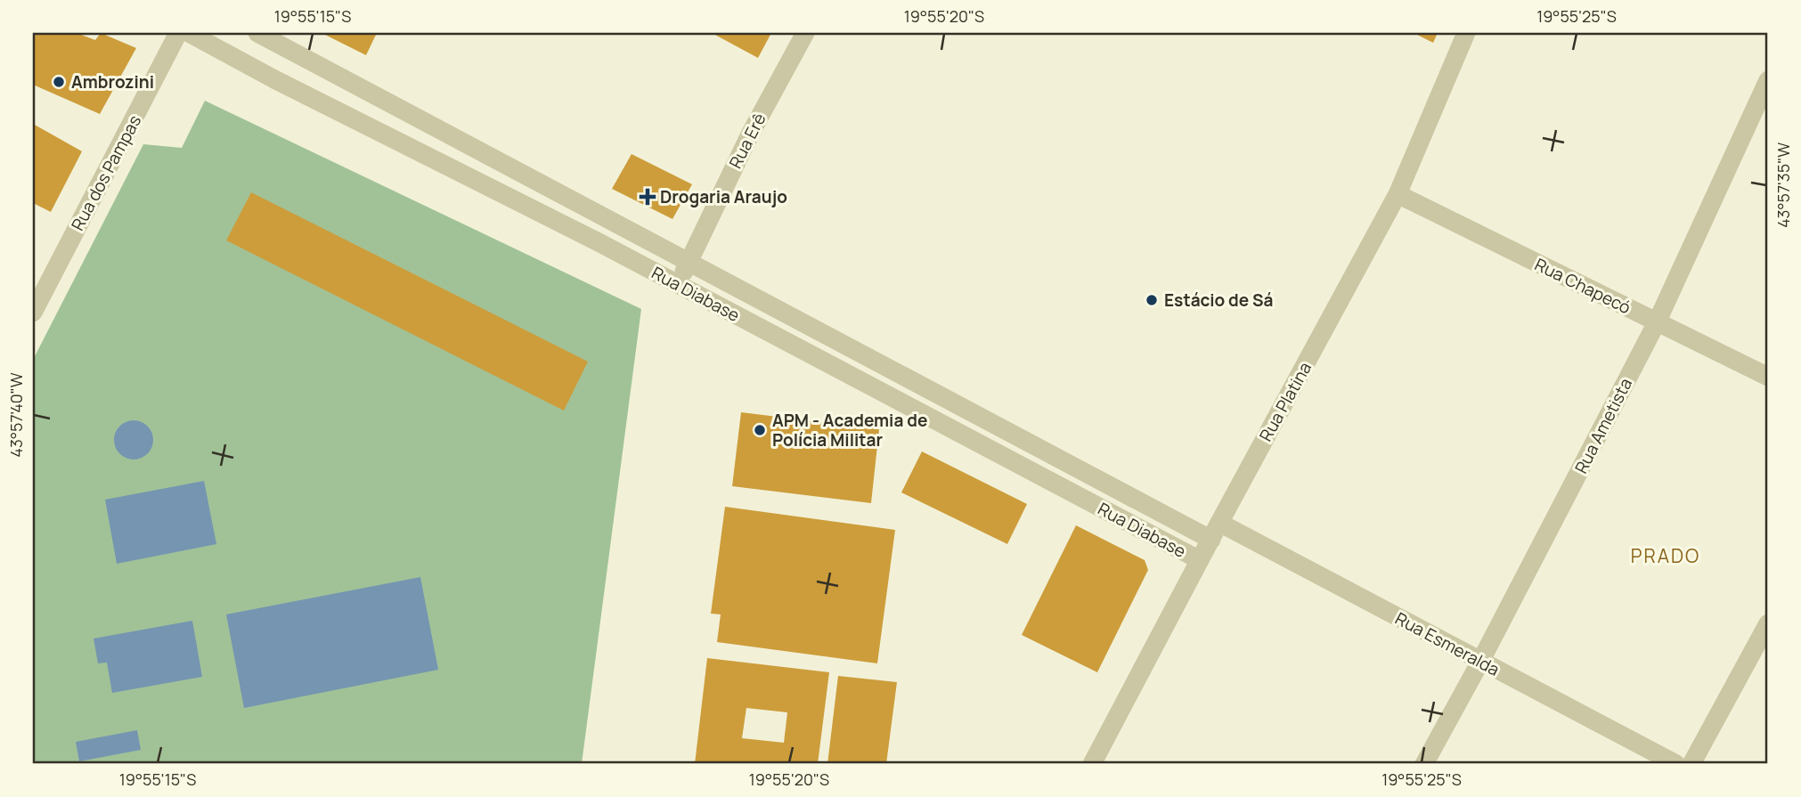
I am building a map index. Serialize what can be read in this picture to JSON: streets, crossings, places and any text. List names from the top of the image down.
{
  "streets": {
    "street": [
      "Rua Erê",
      "Rua dos Pampas",
      "Rua Chapecó",
      "Rua Diabase",
      "Rua Platina",
      "Rua Ametista",
      "Rua Esmeralda"
    ]
  },
  "crossings": [
    ["Rua Erê", "Rua Diabase"],
    ["Rua Chapecó", "Rua Platina"],
    ["Rua Chapecó", "Rua Ametista"],
    ["Rua Diabase", "Rua Platina"],
    ["Rua Diabase", "Rua Esmeralda"],
    ["Rua Platina", "Rua Esmeralda"],
    ["Rua Ametista", "Rua Esmeralda"]
  ],
  "districts": ["PRADO"],
  "places": {
    "other": ["Ambrozini", "Estácio de Sá", "APM - Academia de Polícia Militar"],
    "health": ["Drogaria Araujo"]
  },
  "coordinates": [
    "19°55'15\"S",
    "19°55'20\"S",
    "19°55'25\"S",
    "43°57'35\"W",
    "43°57'40\"W"
  ]
}
